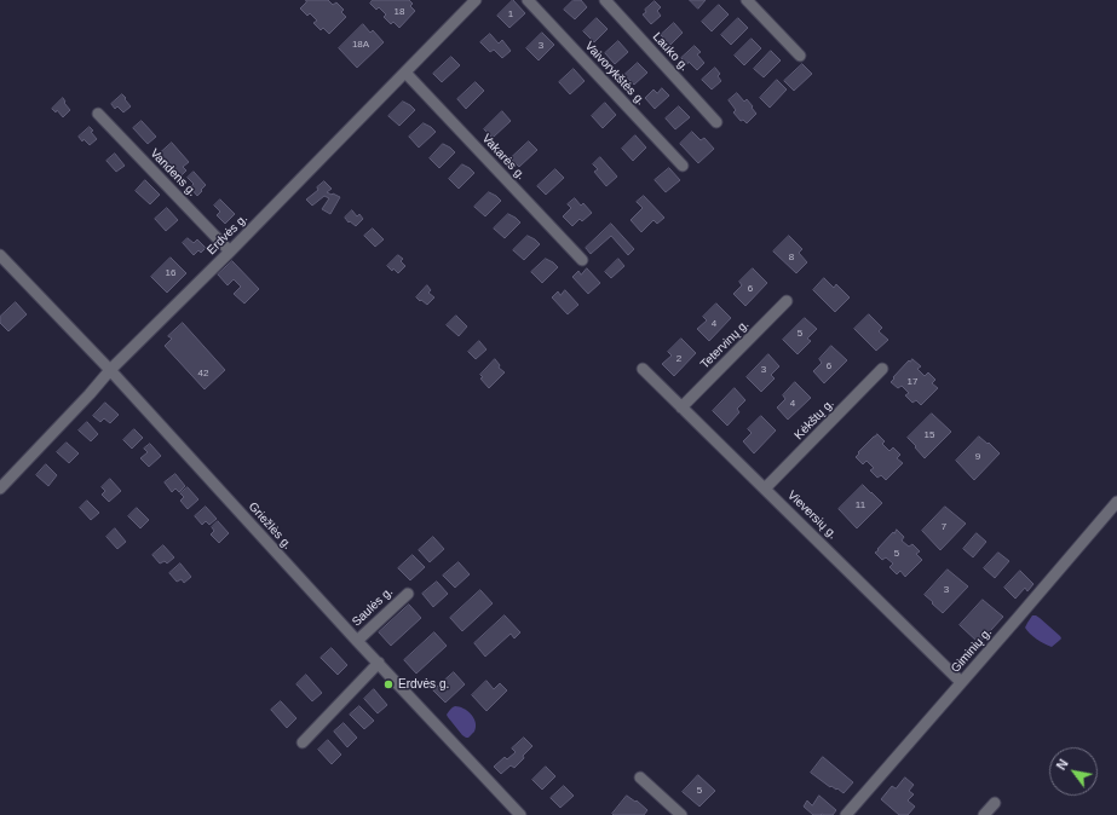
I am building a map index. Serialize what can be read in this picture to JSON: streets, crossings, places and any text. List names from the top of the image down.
{
  "streets": {
    "street": [
      "Lauko g.",
      "Vaivorykštės g.",
      "Vakarės g.",
      "Vandens g.",
      "Erdvės g.",
      "Tetervinų g.",
      "Kėkštų g.",
      "Vieversių g.",
      "Griežlės g.",
      "Saulės g.",
      "Giminių g."
    ]
  },
  "crossings": [
    ["Vakarės g.", "Erdvės g."],
    ["Vandens g.", "Erdvės g."],
    ["Erdvės g.", "Griežlės g."],
    ["Tetervinų g.", "Vieversių g."],
    ["Kėkštų g.", "Vieversių g."],
    ["Vieversių g.", "Giminių g."],
    ["Griežlės g.", "Saulės g."]
  ],
  "places": ["Erdvės g."],
  "house_numbers": [
    "18",
    "1",
    "18A",
    "3",
    "8",
    "16",
    "6",
    "4",
    "5",
    "2",
    "6",
    "3",
    "42",
    "17",
    "4",
    "15",
    "9",
    "11",
    "7",
    "5",
    "3",
    "5"
  ],
  "north": "top left"
}
